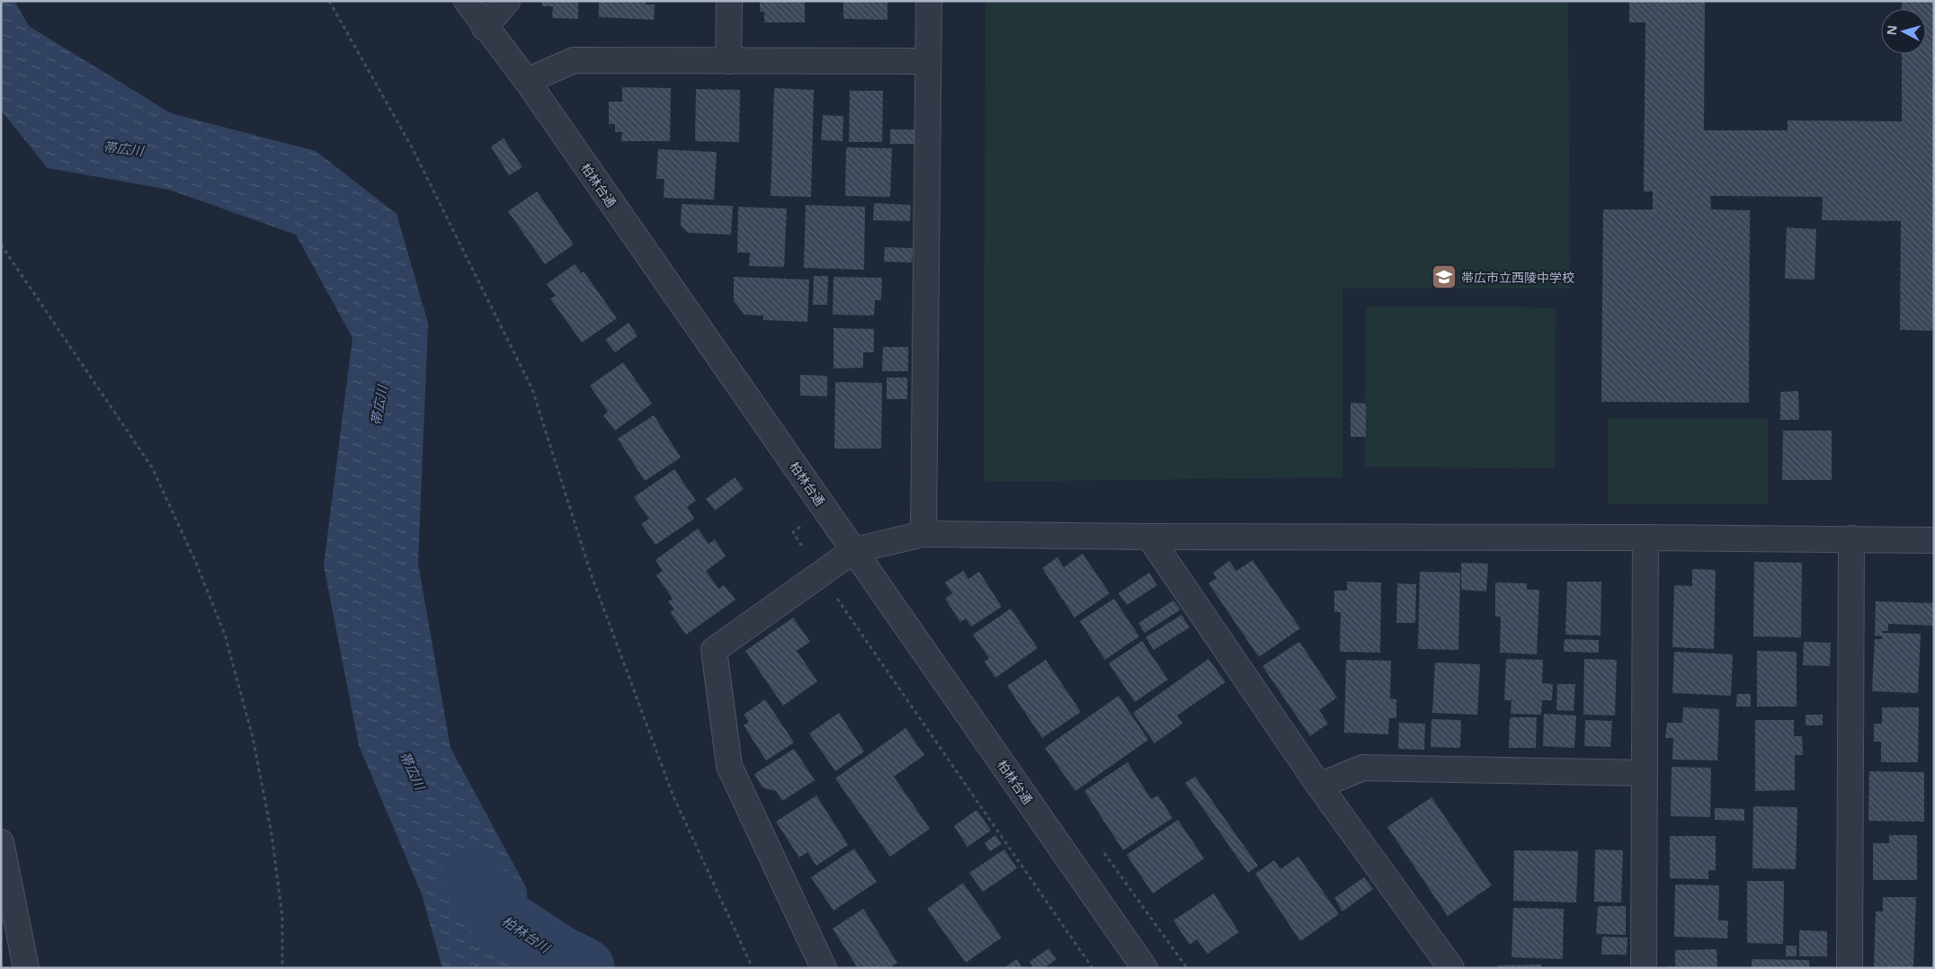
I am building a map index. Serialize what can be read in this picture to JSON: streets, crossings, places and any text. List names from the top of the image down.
{
  "streets": {
    "street": ["柏林台通"]
  },
  "water": ["帯広川", "柏林台川"],
  "places": {
    "school or university": ["帯広市立西陵中学校"]
  },
  "north": "left"
}
